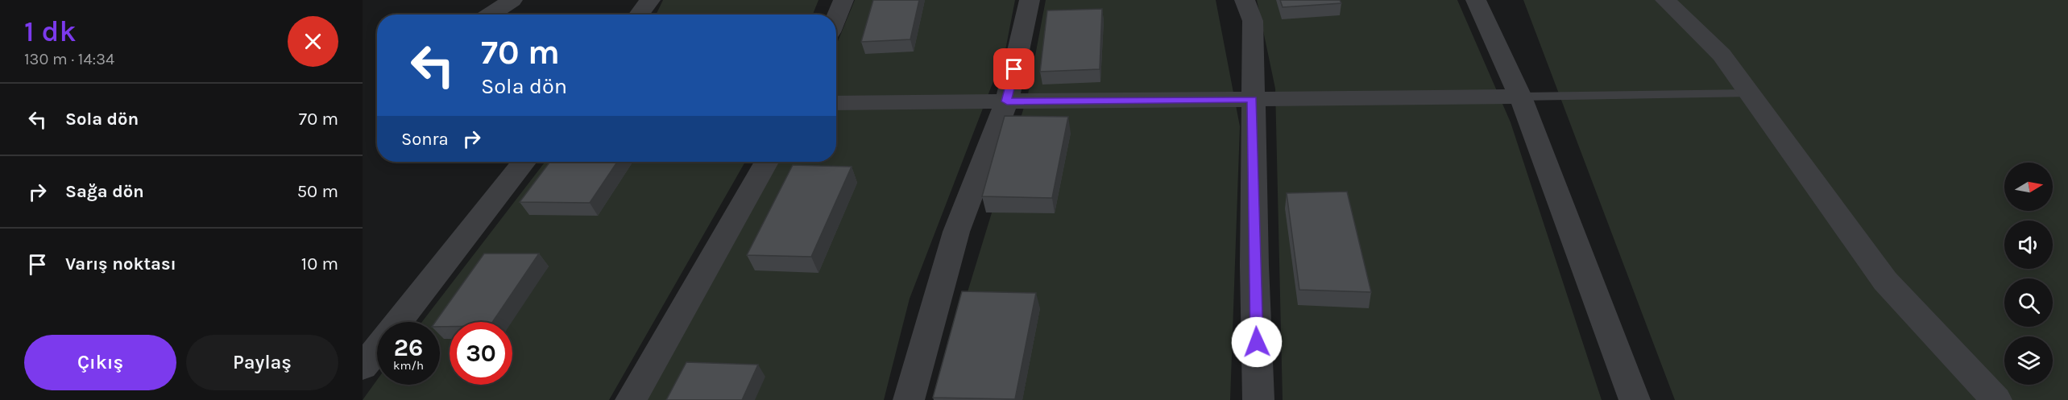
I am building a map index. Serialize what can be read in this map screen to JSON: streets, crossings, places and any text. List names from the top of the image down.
{
  "north": "right",
  "page": {
    "heading": ["1 dk", "130 m · 14:34"],
    "turn": ["70 m", "Sola dön"],
    "list": [
      {
        "name": "Sola dön",
        "value": "70 m"
      },
      {
        "name": "Sağa dön",
        "value": "50 m"
      },
      {
        "name": "Varış noktası",
        "value": "10 m"
      }
    ],
    "then": "Sonra",
    "speed": "26 km/h",
    "limit": "30",
    "buttons": ["Çıkış", "Paylaş"]
  }
}
